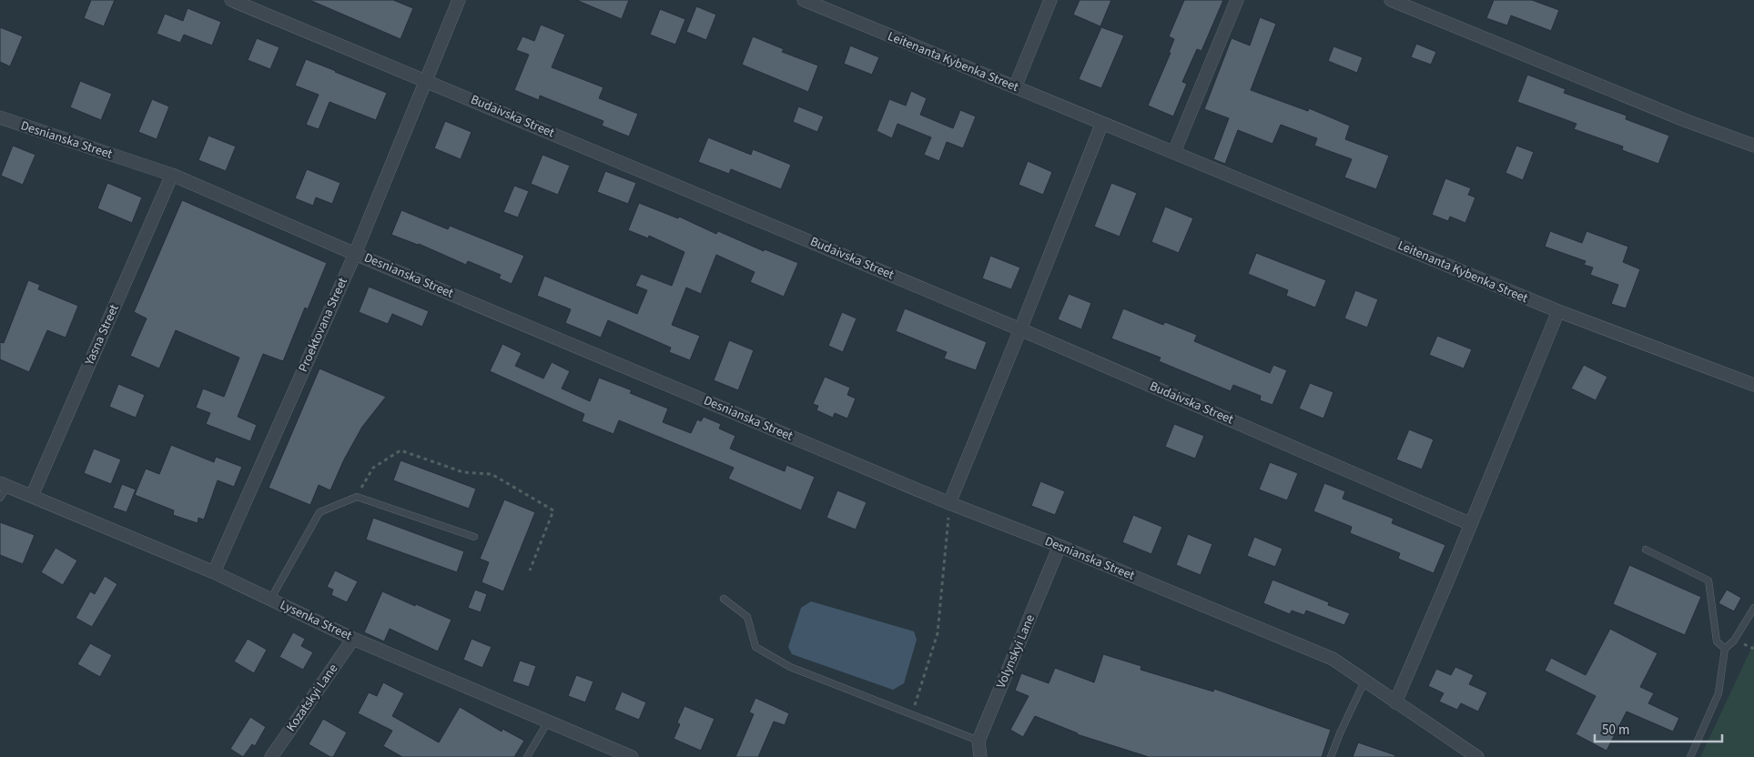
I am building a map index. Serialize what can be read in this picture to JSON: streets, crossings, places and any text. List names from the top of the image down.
{
  "streets": {
    "street": [
      "Leitenanta Kybenka Street",
      "Budaivska Street",
      "Desnianska Street",
      "Proektovana Street",
      "Yasna Street",
      "Lysenka Street",
      "Volynskyi Lane",
      "Kozatskyi Lane"
    ]
  },
  "crossings": [
    ["Budaivska Street", "Proektovana Street"],
    ["Desnianska Street", "Proektovana Street"],
    ["Desnianska Street", "Yasna Street"],
    ["Desnianska Street", "Volynskyi Lane"],
    ["Proektovana Street", "Lysenka Street"],
    ["Yasna Street", "Lysenka Street"],
    ["Lysenka Street", "Kozatskyi Lane"]
  ],
  "scale_bar": "50 m"
}
